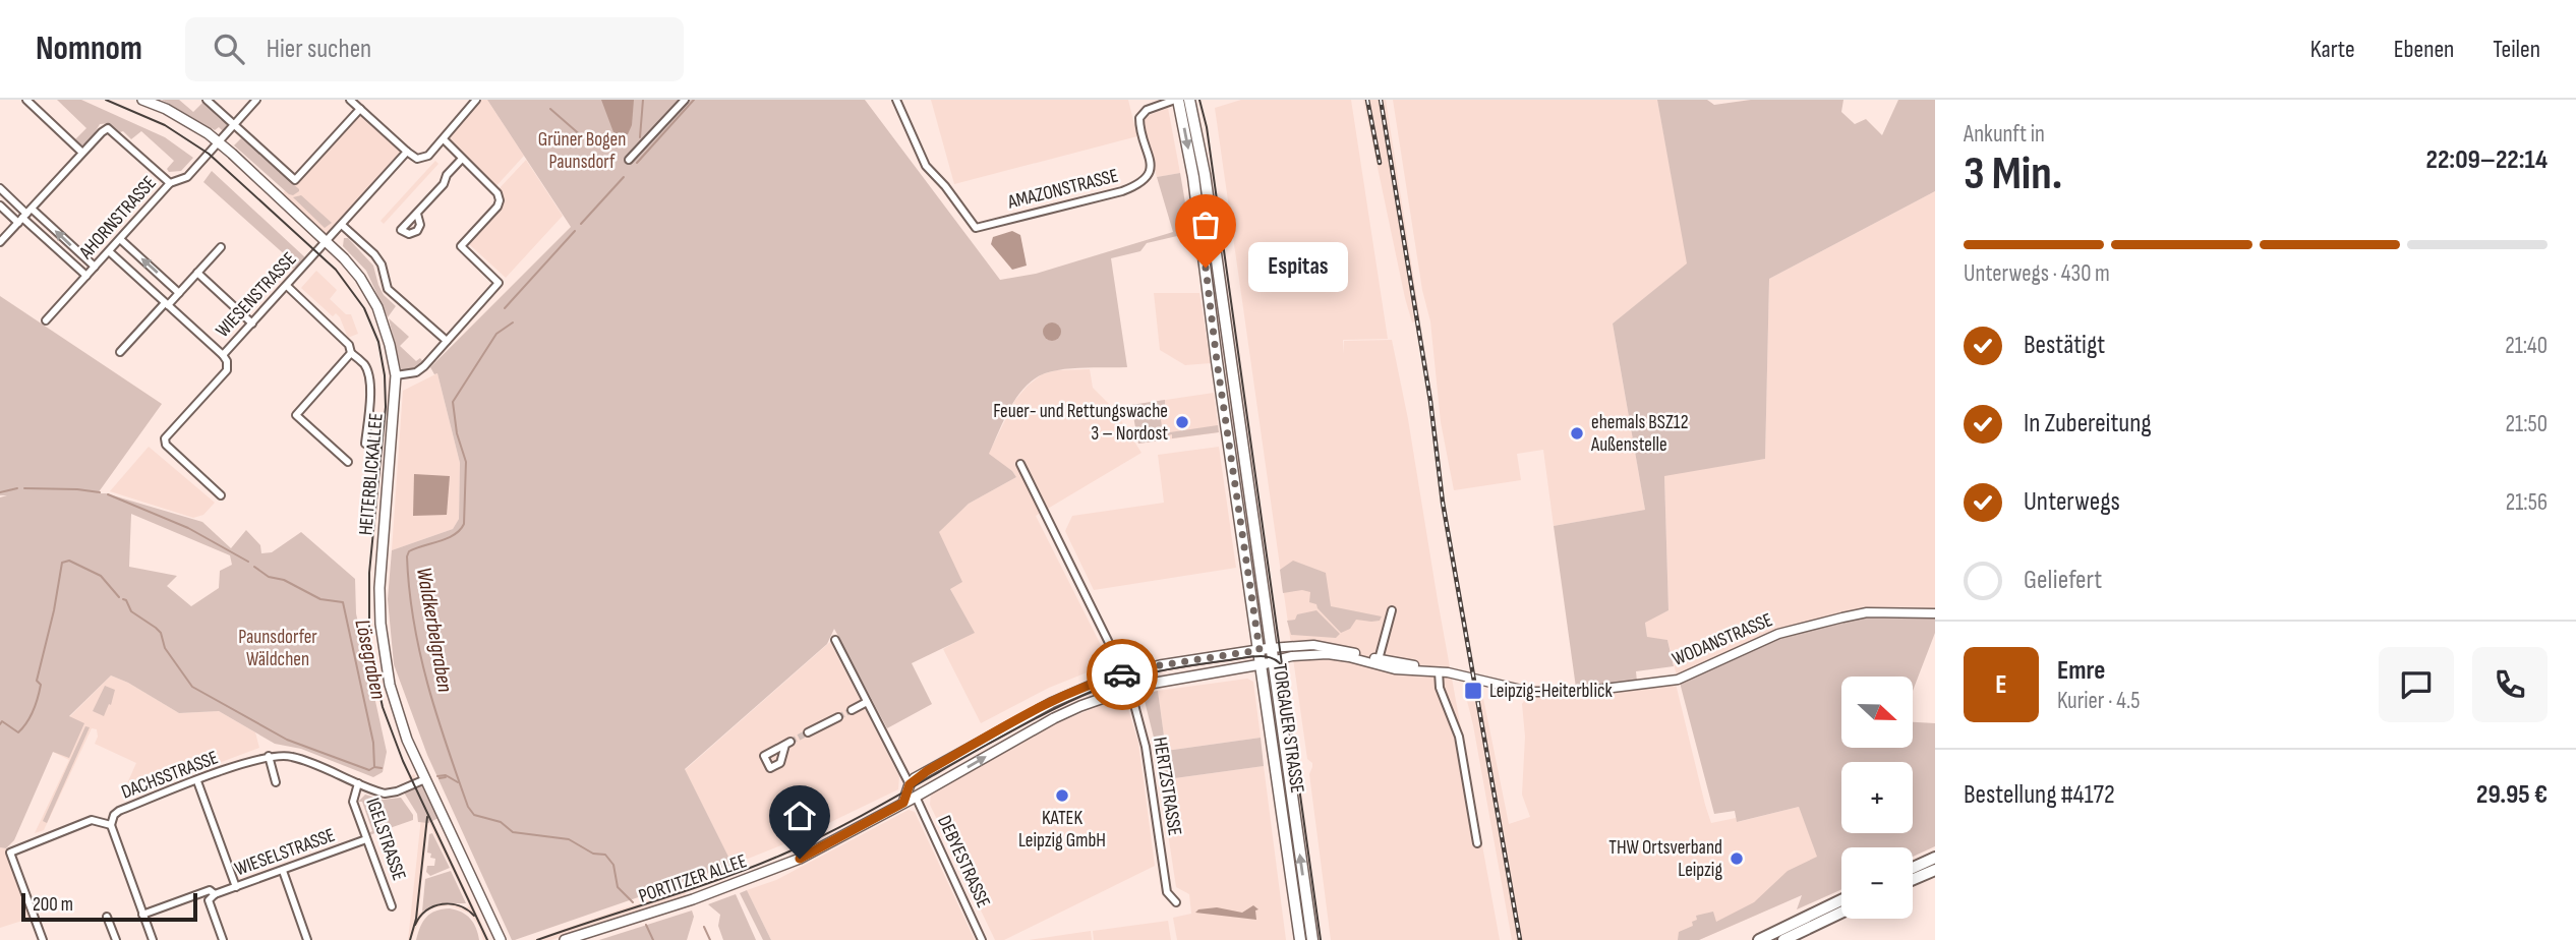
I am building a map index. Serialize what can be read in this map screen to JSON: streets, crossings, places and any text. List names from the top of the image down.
{
  "streets": {
    "main road": [
      "HEITERBLICKALLEE",
      "WODANSTRASSE",
      "TORGAUER STRASSE",
      "PORTITZER ALLEE"
    ],
    "street": [
      "AMAZONSTRASSE",
      "AHORNSTRASSE",
      "WIESENSTRASSE",
      "DACHSSTRASSE",
      "HERTZSTRASSE",
      "IGELSTRASSE",
      "WIESELSTRASSE",
      "DEBYESTRASSE"
    ]
  },
  "crossings": [
    ["AMAZONSTRASSE", "TORGAUER STRASSE"],
    ["AHORNSTRASSE", "HEITERBLICKALLEE"],
    ["WIESENSTRASSE", "HEITERBLICKALLEE"],
    ["HEITERBLICKALLEE", "DACHSSTRASSE"],
    ["WODANSTRASSE", "TORGAUER STRASSE"],
    ["WODANSTRASSE", "PORTITZER ALLEE"],
    ["TORGAUER STRASSE", "PORTITZER ALLEE"],
    ["DACHSSTRASSE", "IGELSTRASSE"],
    ["HERTZSTRASSE", "PORTITZER ALLEE"],
    ["IGELSTRASSE", "WIESELSTRASSE"],
    ["DEBYESTRASSE", "PORTITZER ALLEE"]
  ],
  "water": ["Waldkerbelgraben", "Lösegraben"],
  "parks": ["Grüner Bogen Paunsdorf", "Paunsdorfer Wäldchen"],
  "places": {
    "other": [
      "Espitas",
      "Feuer- und Rettungswache 3 – Nordost",
      "ehemals BSZ12 Außenstelle",
      "KATEK Leipzig GmbH",
      "THW Ortsverband Leipzig"
    ],
    "transit": ["Leipzig-Heiterblick"]
  },
  "scale_bar": "200 m",
  "north": "right",
  "page": {
    "header": "Nomnom",
    "search": "Hier suchen",
    "nav": ["Karte", "Ebenen", "Teilen"],
    "heading": ["3 Min.", "Ankunft in", "22:09–22:14"],
    "panel": [
      "Emre",
      "Kurier · 4.5",
      "Bestellung #4172",
      "29.95 €"
    ],
    "bar": "Unterwegs · 430 m",
    "bubble": "Espitas",
    "list": [
      ["Bestätigt", "21:40"],
      ["In Zubereitung", "21:50"],
      ["Unterwegs", "21:56"],
      "Geliefert"
    ],
    "round": "E",
    "map_buttons": ["+", "−"],
    "scale": "200 m"
  }
}
